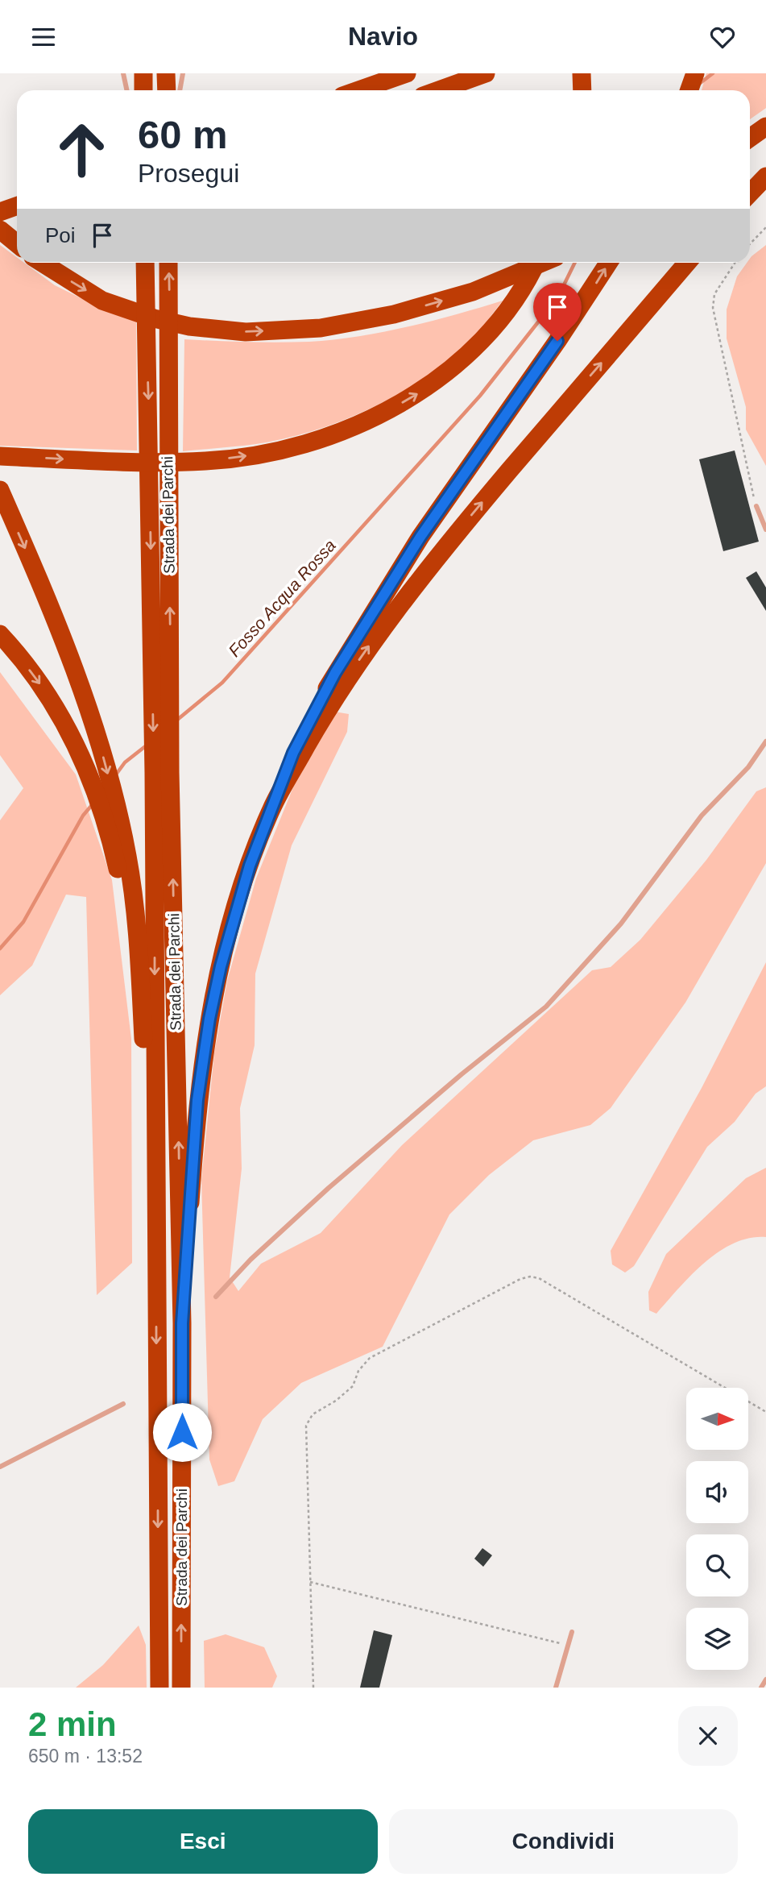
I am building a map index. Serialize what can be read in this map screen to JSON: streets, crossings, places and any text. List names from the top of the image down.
{
  "streets": {
    "highway": ["Strada dei Parchi"]
  },
  "water": ["Fosso Acqua Rossa"],
  "north": "right",
  "page": {
    "header": "Navio",
    "turn": ["60 m", "Prosegui"],
    "then": "Poi",
    "heading": ["2 min", "650 m · 13:52"],
    "buttons": ["Esci", "Condividi"]
  }
}
